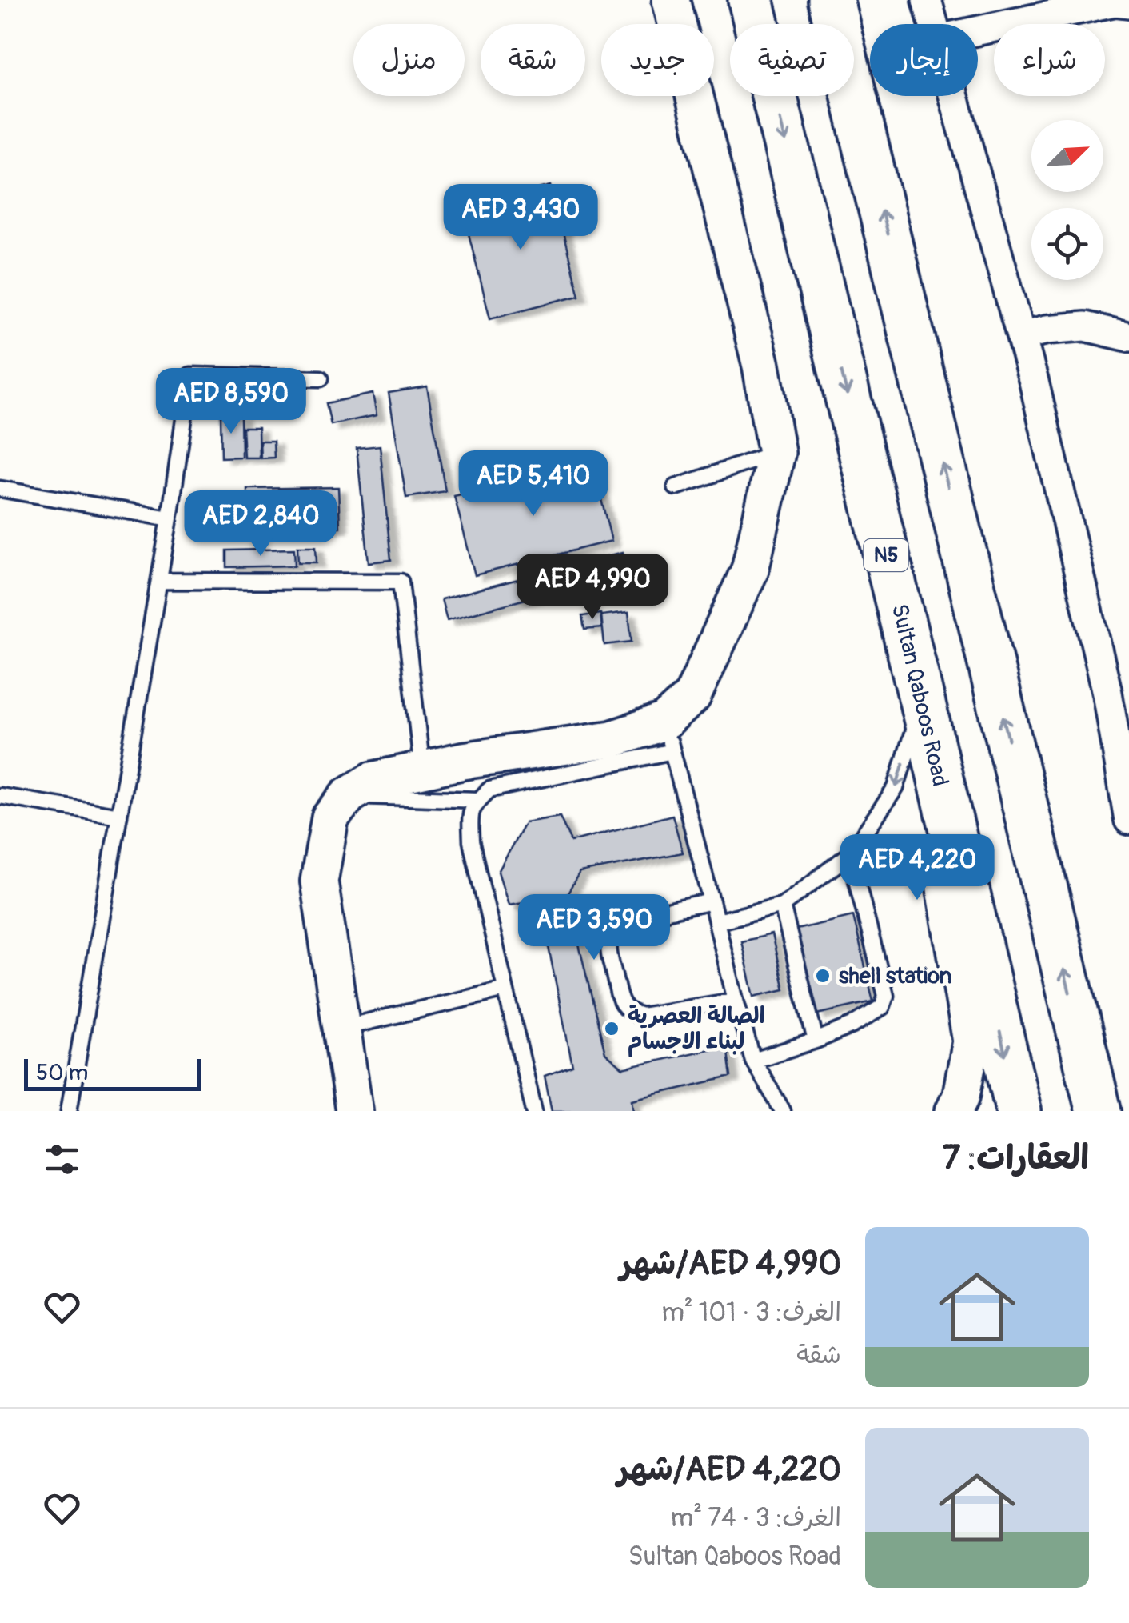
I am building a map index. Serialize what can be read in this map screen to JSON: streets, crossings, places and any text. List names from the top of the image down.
{
  "streets": {
    "highway": ["N5", "Sultan Qaboos Road"]
  },
  "places": ["shell station", "الصالة العصرية لبناء الاجسام"],
  "scale_bar": "50 m",
  "north": "top right",
  "page": {
    "chip": [
      "شراء",
      "إيجار",
      "تصفية",
      "جديد",
      "شقة",
      "منزل"
    ],
    "price": [
      "AED 3,430",
      "AED 8,590",
      "AED 5,410",
      "AED 2,840",
      "AED 4,990",
      "AED 4,220",
      "AED 3,590"
    ],
    "scale": "50 m",
    "heading": "العقارات: 7",
    "list": [
      {
        "name": "AED 4,990/شهر",
        "note": "الغرف: 3 · 101 m² · شقة"
      },
      {
        "name": "AED 4,220/شهر",
        "note": "الغرف: 3 · 74 m² · Sultan Qaboos Road"
      }
    ]
  }
}
